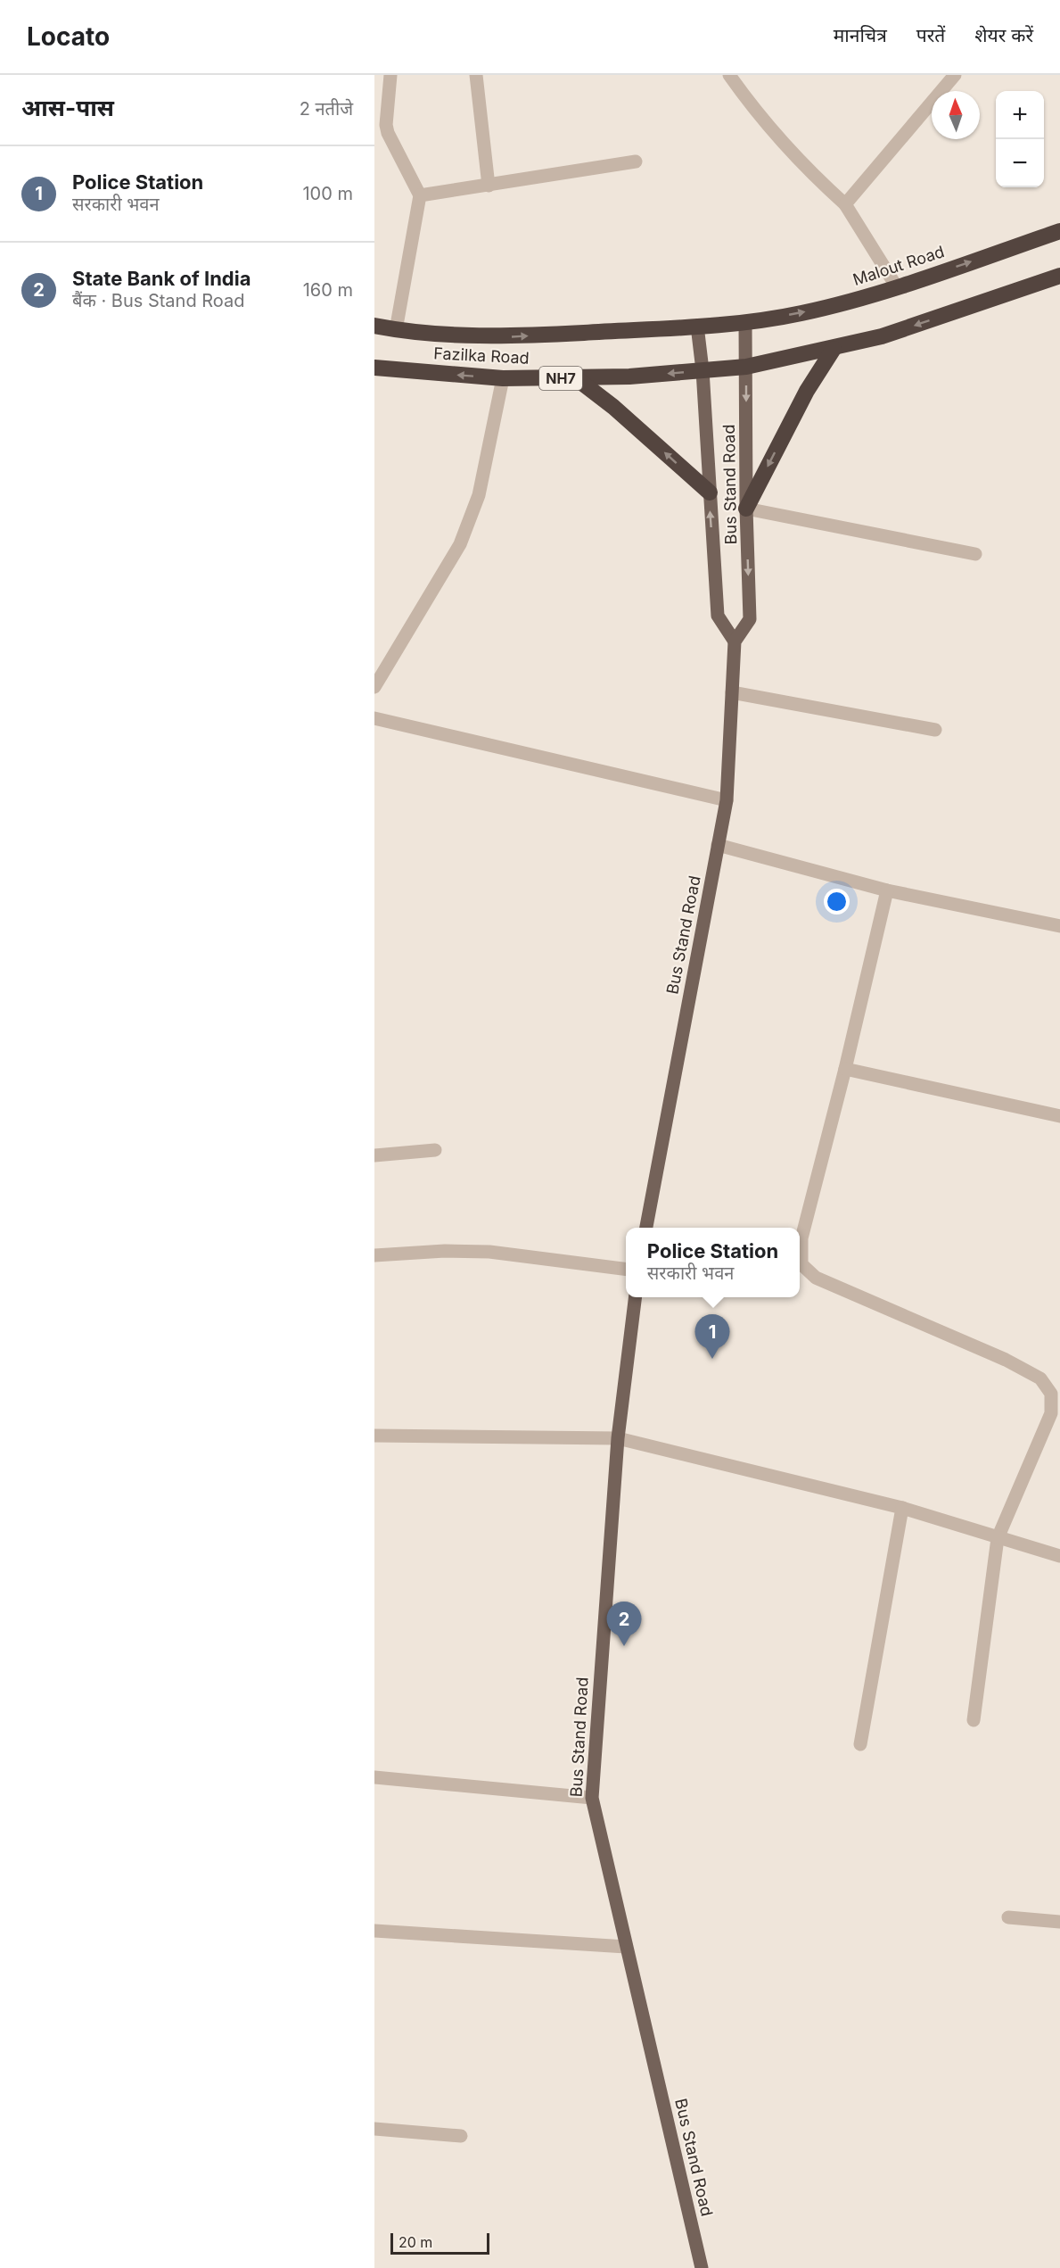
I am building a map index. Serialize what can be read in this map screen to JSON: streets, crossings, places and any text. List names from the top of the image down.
{
  "streets": {
    "highway": ["Malout Road", "Fazilka Road", "NH7"],
    "main road": ["Bus Stand Road"]
  },
  "crossings": [
    ["Malout Road", "Fazilka Road"],
    ["Malout Road", "Bus Stand Road"],
    ["Fazilka Road", "NH7"],
    ["Fazilka Road", "Bus Stand Road"],
    ["NH7", "Bus Stand Road"]
  ],
  "scale_bar": "20 m",
  "north": "top",
  "page": {
    "header": "Locato",
    "nav": ["मानचित्र", "परतें", "शेयर करें"],
    "heading": ["आस-पास", "2 नतीजे"],
    "map_buttons": ["+", "−"],
    "list": [
      {
        "mark": "1",
        "name": "Police Station",
        "note": "सरकारी भवन",
        "value": "100 m"
      },
      {
        "mark": "2",
        "name": "State Bank of India",
        "note": "बैंक · Bus Stand Road",
        "value": "160 m"
      }
    ],
    "popup": ["Police Station", "सरकारी भवन"],
    "pins": ["1", "2"],
    "scale": "20 m"
  }
}
